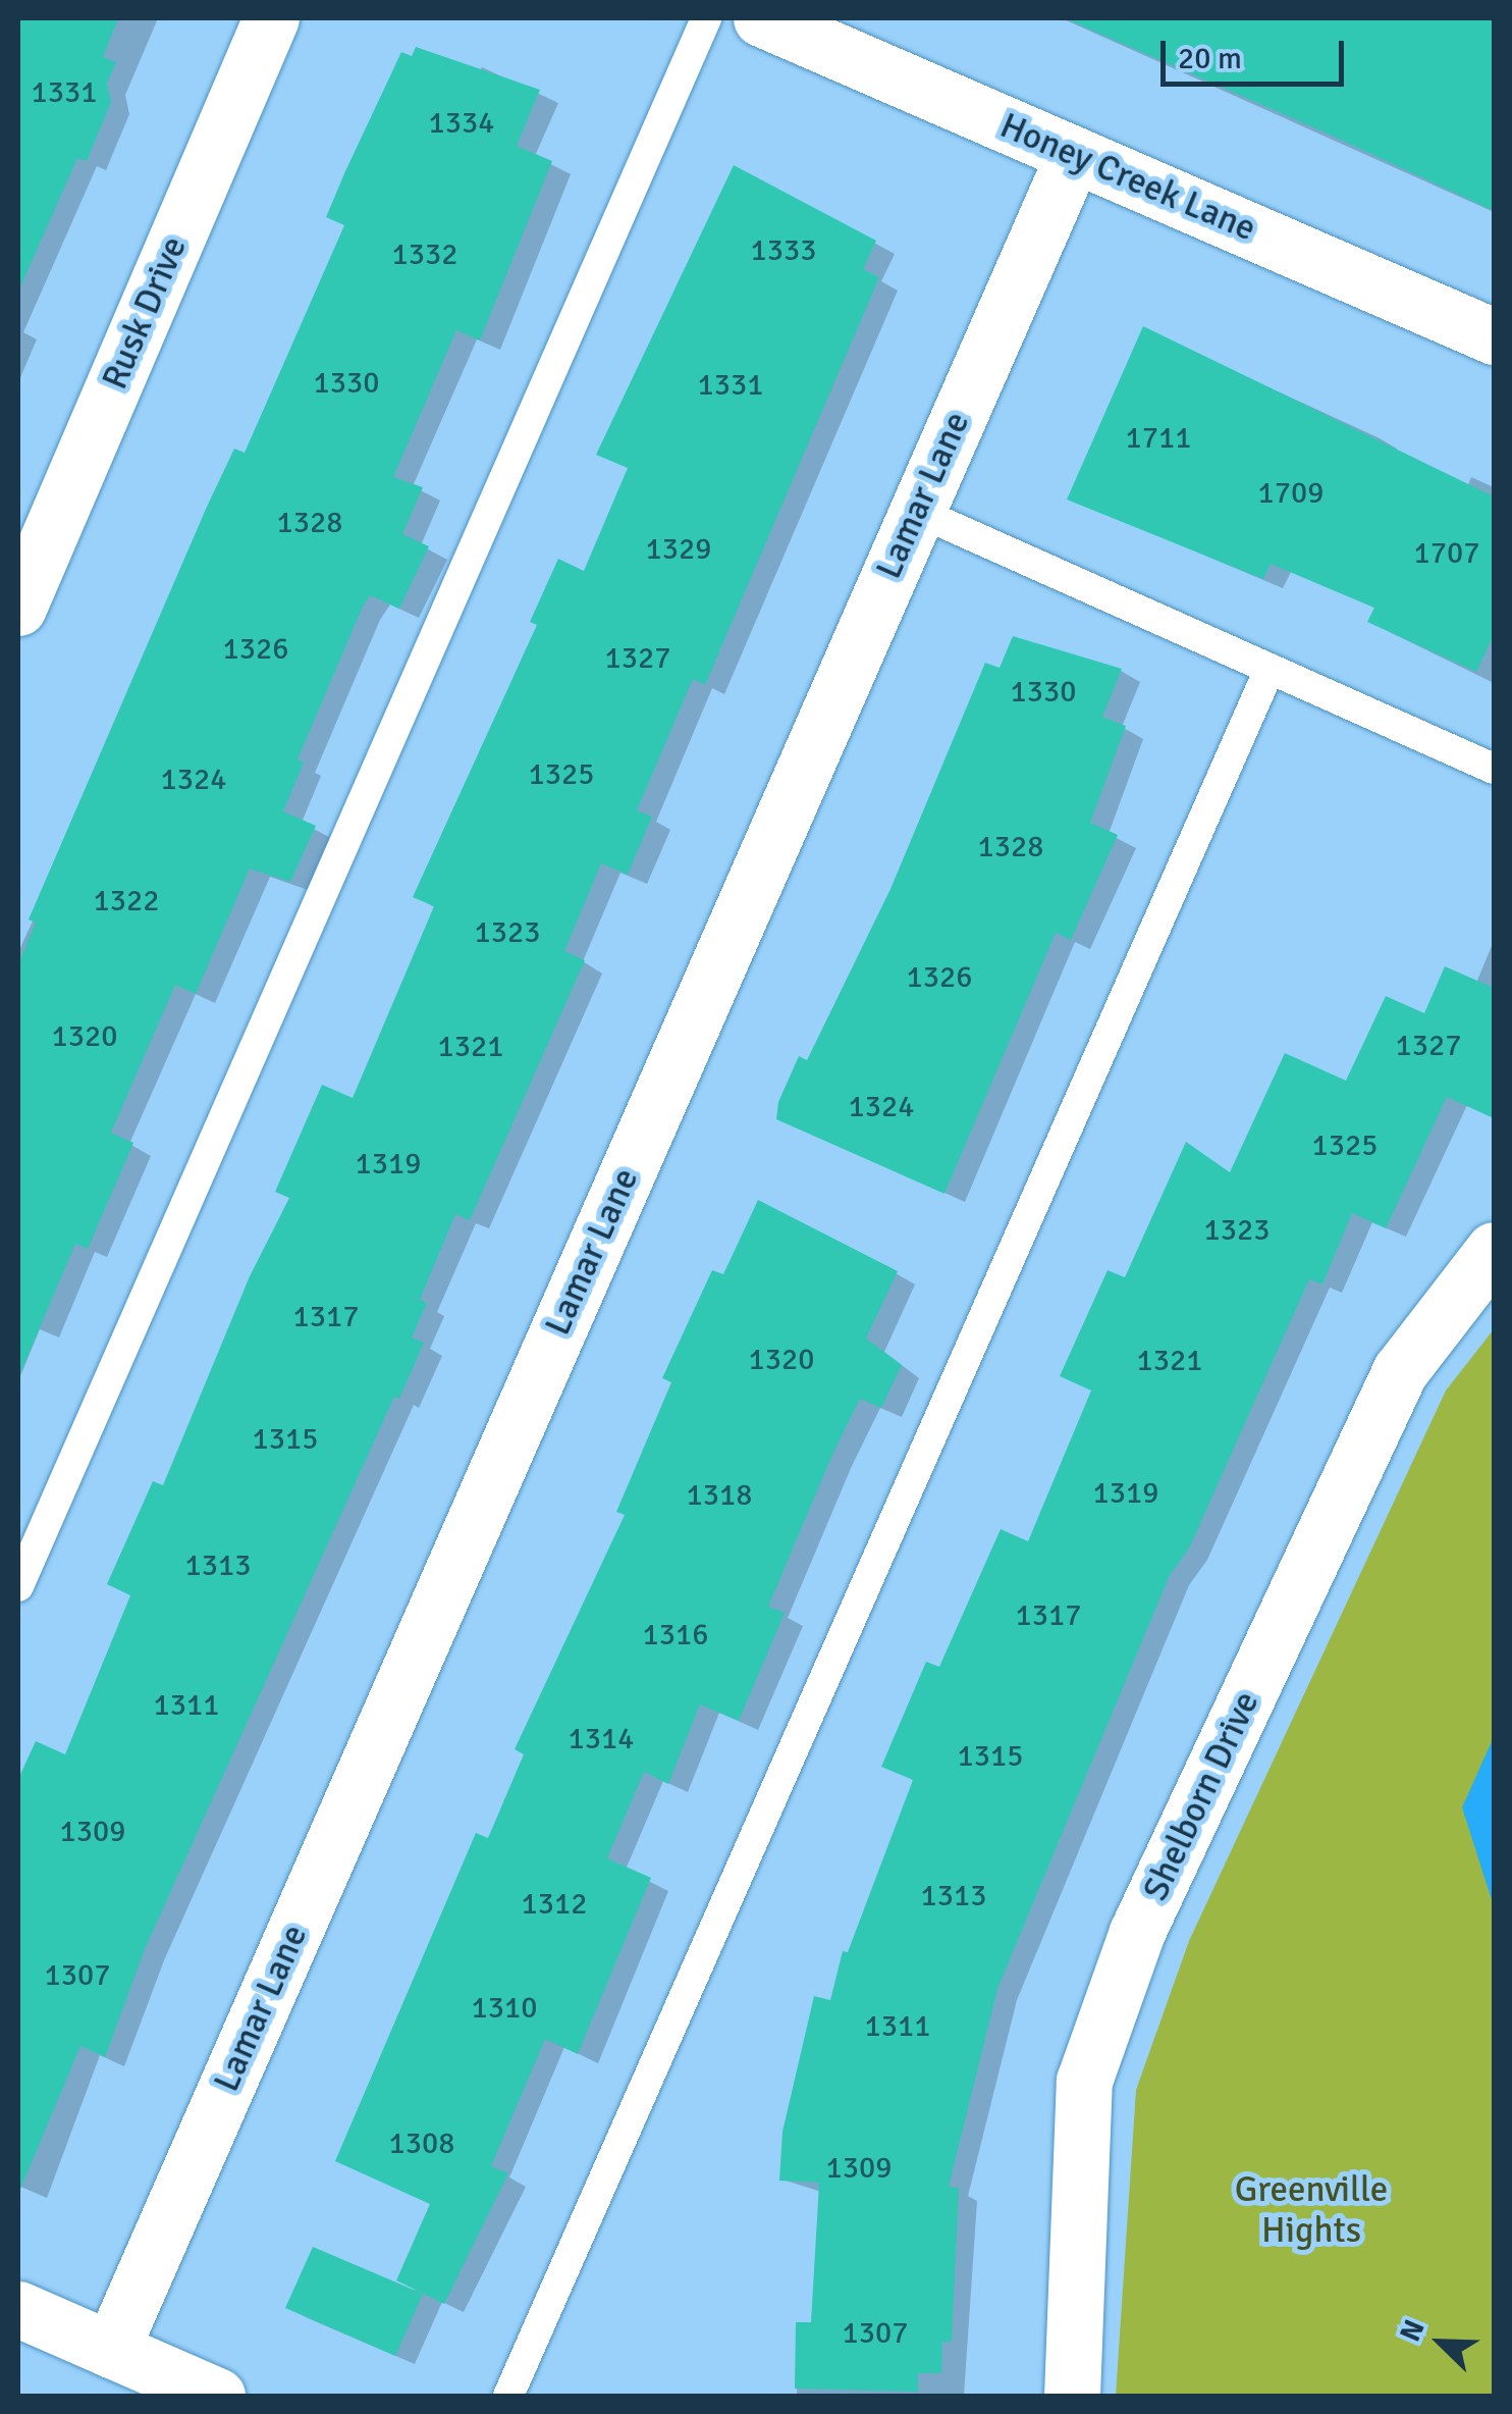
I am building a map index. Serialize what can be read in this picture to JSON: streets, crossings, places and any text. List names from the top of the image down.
{
  "streets": {
    "street": [
      "Honey Creek Lane",
      "Rusk Drive",
      "Lamar Lane",
      "Shelborn Drive"
    ]
  },
  "crossings": [
    ["Honey Creek Lane", "Lamar Lane"]
  ],
  "parks": ["Greenville Hights"],
  "house_numbers": [
    "1331",
    "1334",
    "1333",
    "1332",
    "1330",
    "1331",
    "1711",
    "1709",
    "1328",
    "1329",
    "1707",
    "1326",
    "1327",
    "1330",
    "1325",
    "1324",
    "1328",
    "1322",
    "1323",
    "1326",
    "1320",
    "1327",
    "1321",
    "1324",
    "1325",
    "1319",
    "1323",
    "1317",
    "1320",
    "1321",
    "1315",
    "1319",
    "1318",
    "1313",
    "1317",
    "1316",
    "1311",
    "1314",
    "1315",
    "1309",
    "1313",
    "1312",
    "1307",
    "1310",
    "1311",
    "1308",
    "1309",
    "1307"
  ],
  "scale_bar": "20 m",
  "north": "top left"
}
